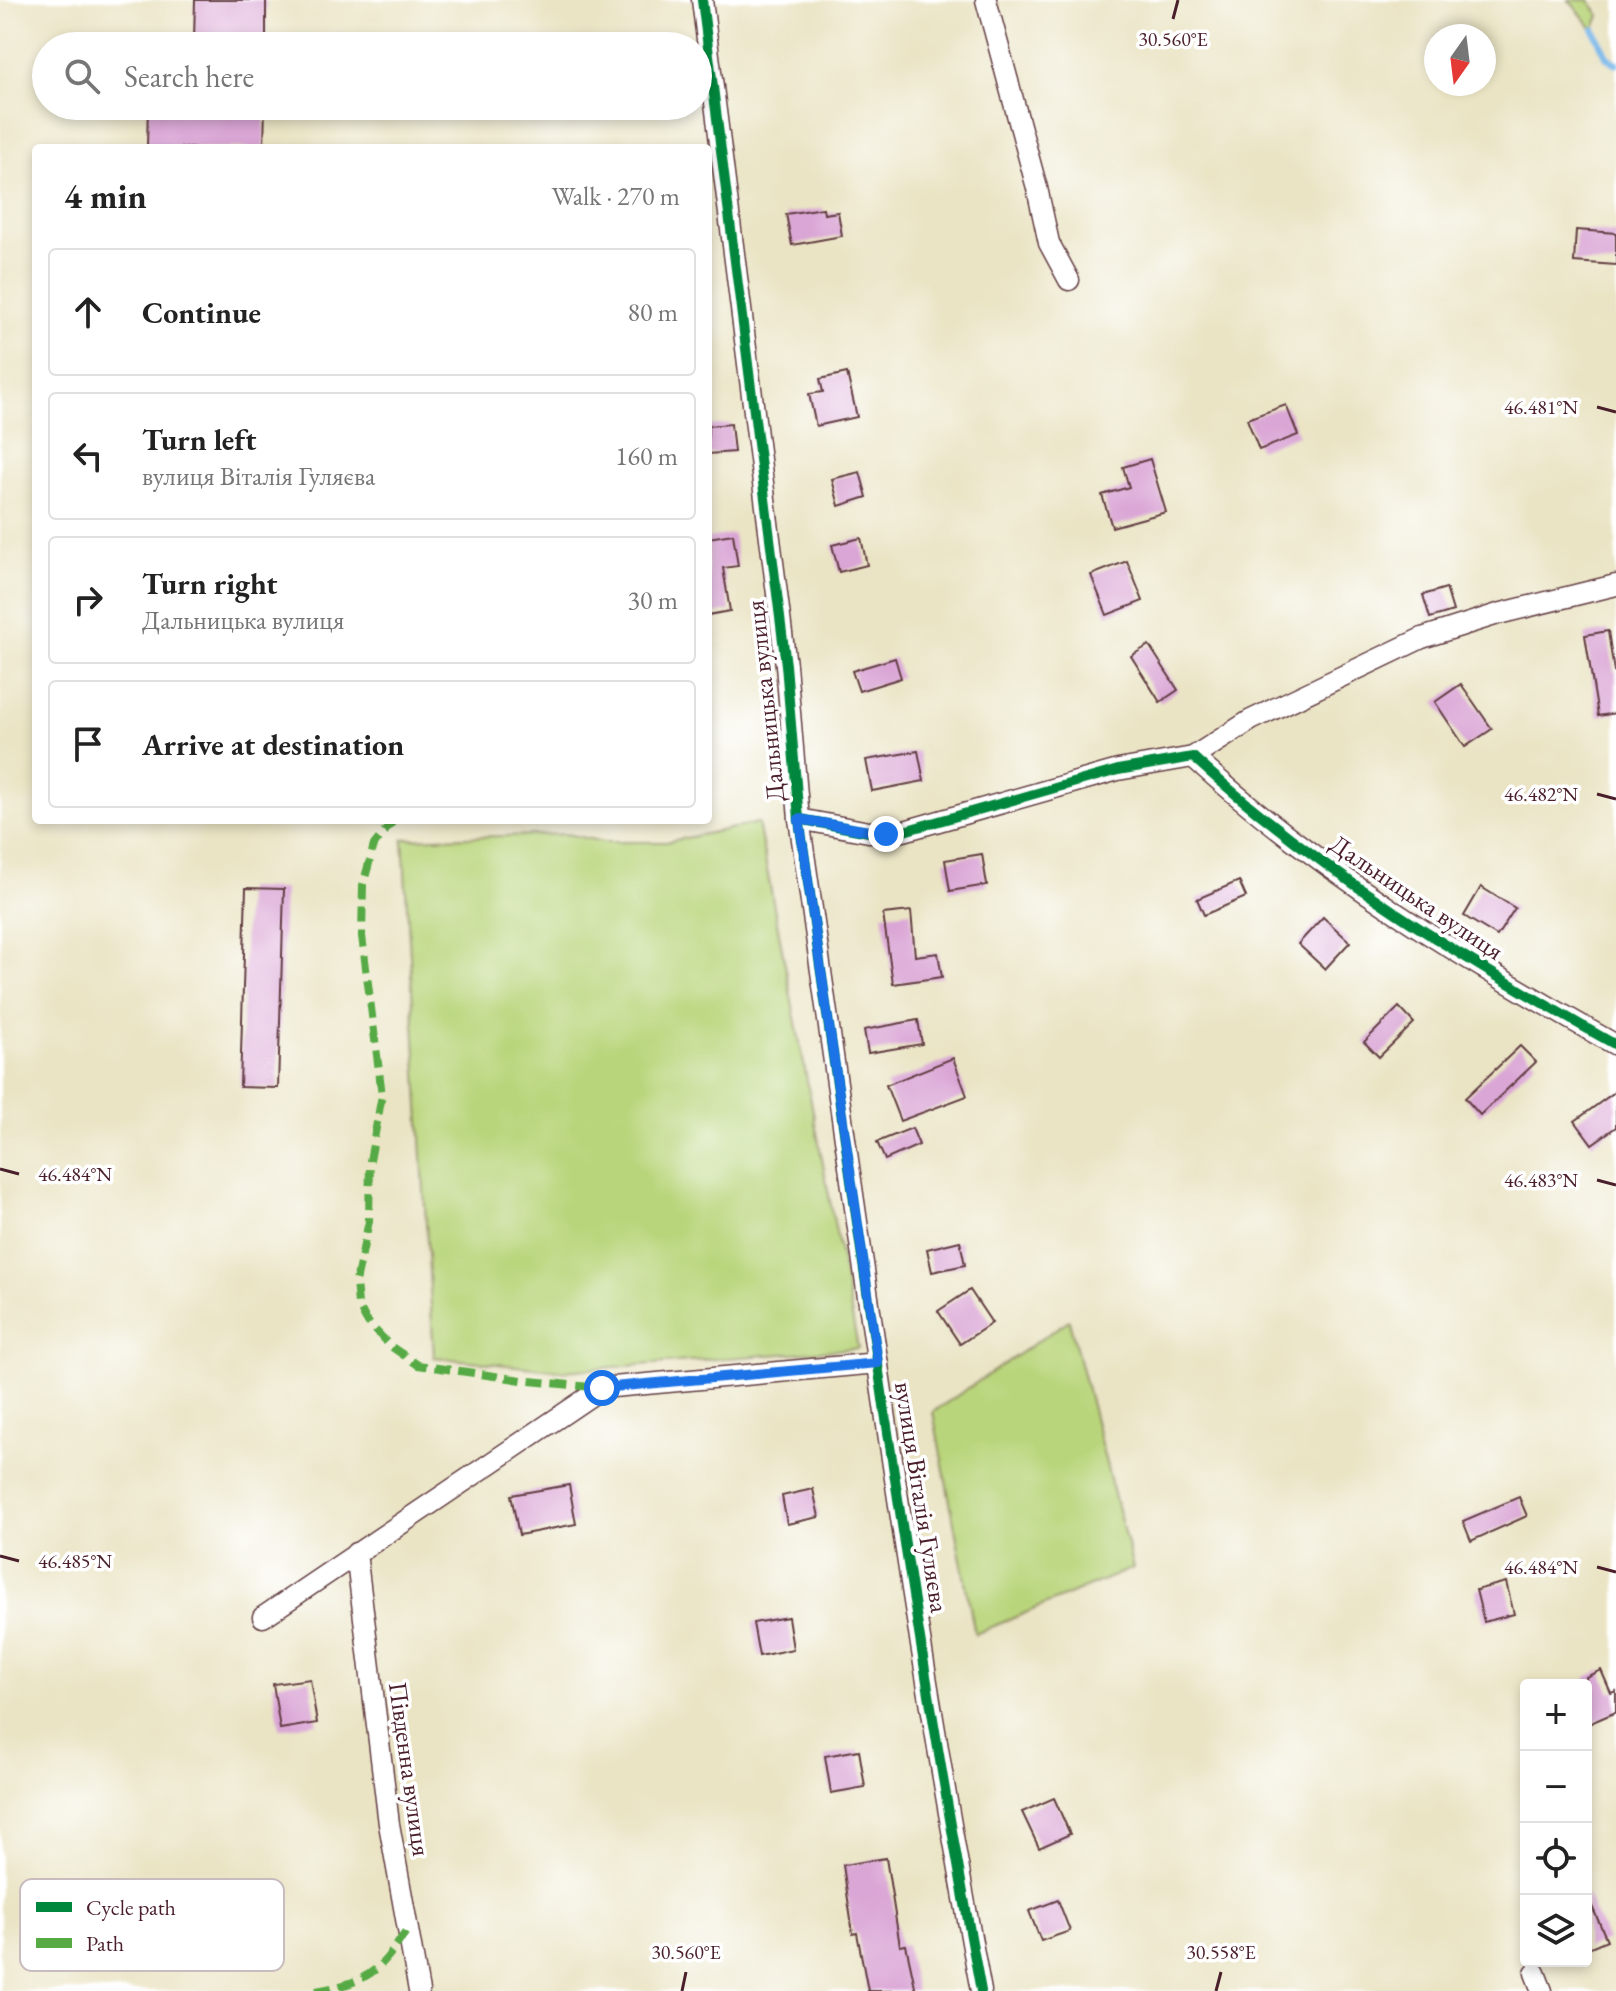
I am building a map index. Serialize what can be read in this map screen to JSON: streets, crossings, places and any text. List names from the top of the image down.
{
  "streets": {
    "street": ["Дальницька вулиця", "вулиця Віталія Гуляєва", "Південна вулиця"]
  },
  "crossings": [
    ["Дальницька вулиця", "вулиця Віталія Гуляєва"]
  ],
  "legend": ["Cycle path", "Path"],
  "north": "bottom",
  "page": {
    "search": "Search here",
    "heading": ["4 min", "Walk · 270 m"],
    "list": [
      ["Continue", "80 m"],
      ["Turn left", "вулиця Віталія Гуляєва", "160 m"],
      ["Turn right", "Дальницька вулиця", "30 m"],
      "Arrive at destination"
    ],
    "map_buttons": ["+", "−"]
  },
  "coordinates": [
    "30.560°E",
    "46.481°N",
    "46.482°N",
    "46.484°N",
    "46.483°N",
    "46.485°N",
    "30.558°E"
  ]
}
